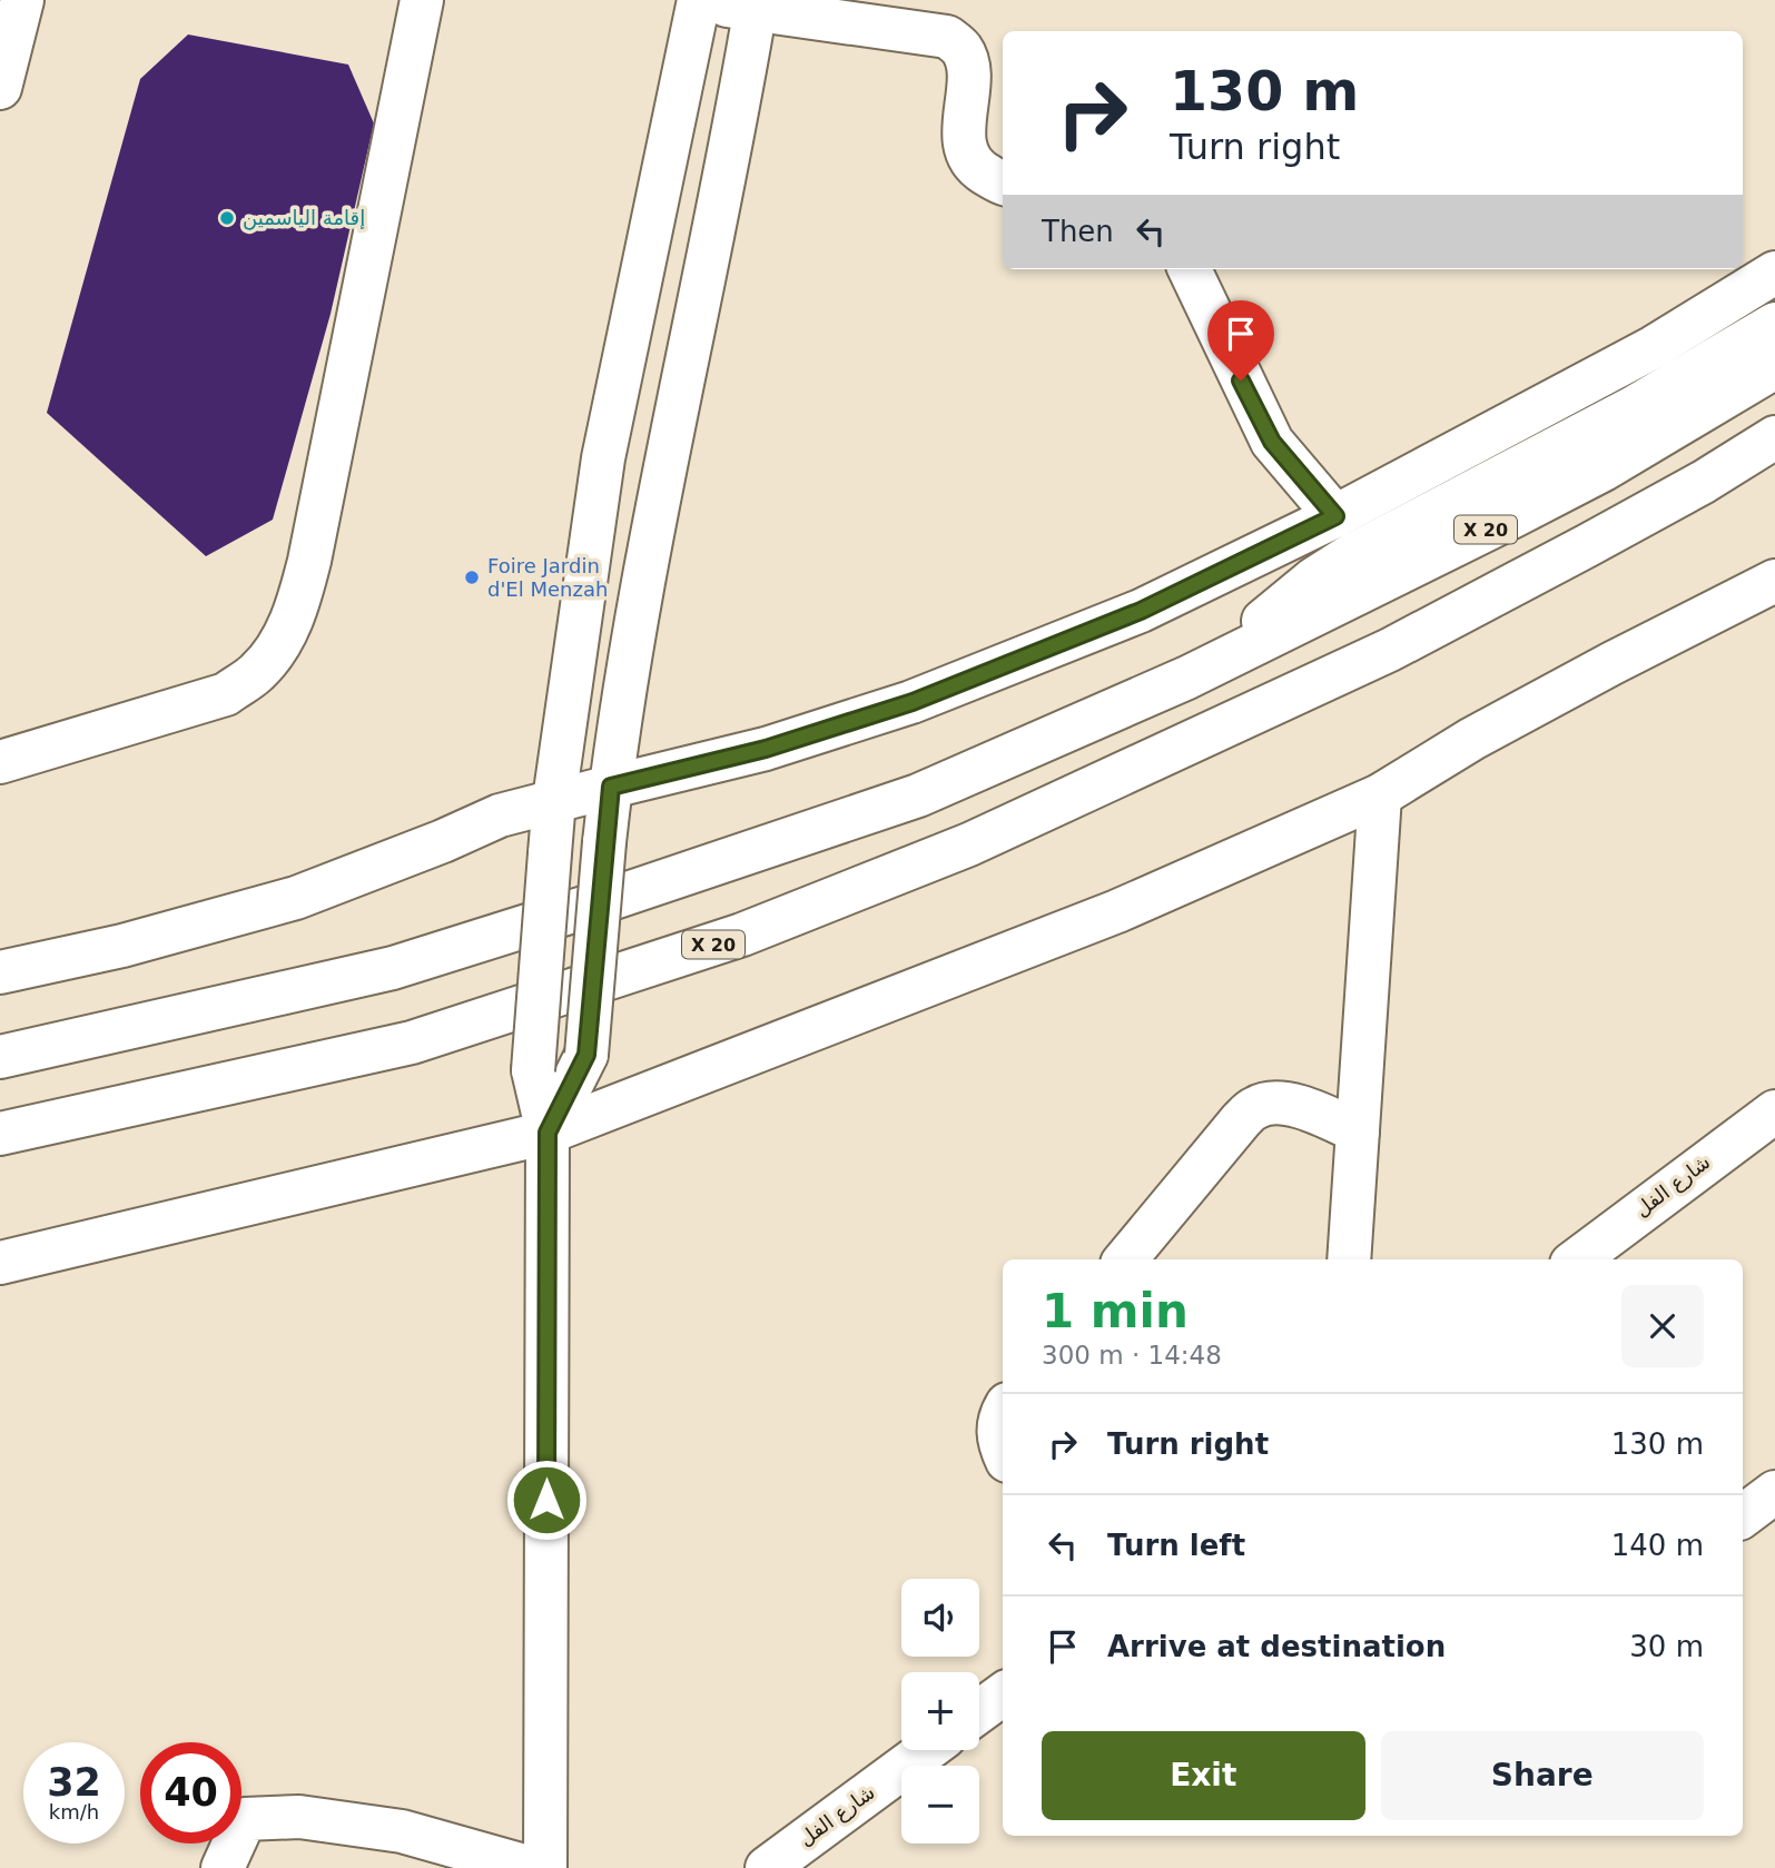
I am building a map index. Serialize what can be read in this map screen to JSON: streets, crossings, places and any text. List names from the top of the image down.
{
  "streets": {
    "main road": ["X 20", "شارع الفل"]
  },
  "places": ["إقامة الياسمين", "Foire Jardin d'El Menzah"],
  "page": {
    "turn": ["130 m", "Turn right"],
    "then": "Then",
    "heading": ["1 min", "300 m · 14:48"],
    "list": [
      {
        "name": "Turn right",
        "value": "130 m"
      },
      {
        "name": "Turn left",
        "value": "140 m"
      },
      {
        "name": "Arrive at destination",
        "value": "30 m"
      }
    ],
    "map_buttons": ["+", "−"],
    "buttons": ["Exit", "Share"],
    "speed": "32 km/h",
    "limit": "40"
  }
}
